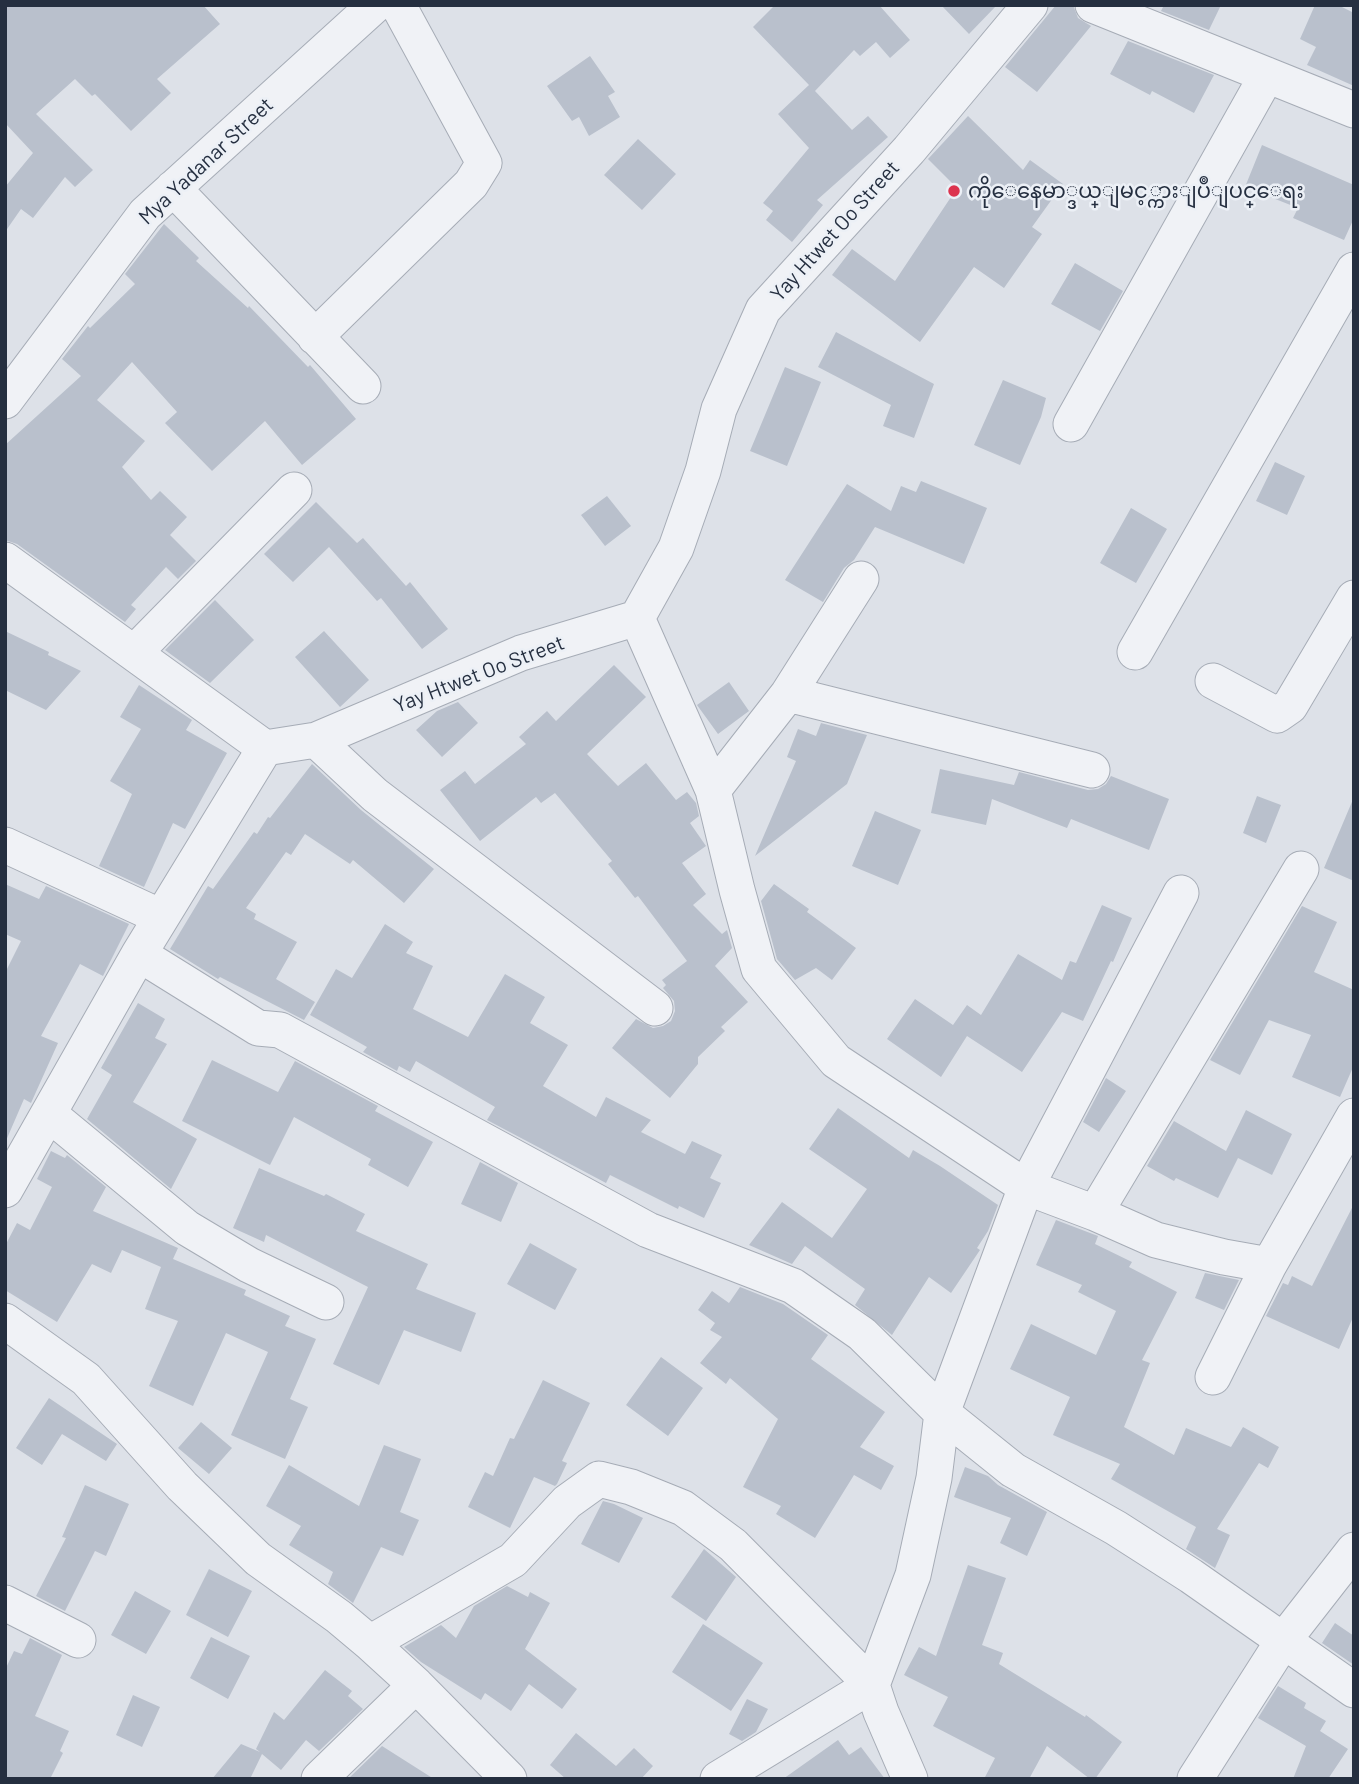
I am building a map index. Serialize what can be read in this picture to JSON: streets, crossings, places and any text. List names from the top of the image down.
{
  "streets": {
    "street": ["Mya Yadanar Street", "Yay Htwet Oo Street"]
  },
  "places": ["ကိုေနေမာ္ဒယ္ျမင့္ကားျပဳျပင္ေရး"]
}
